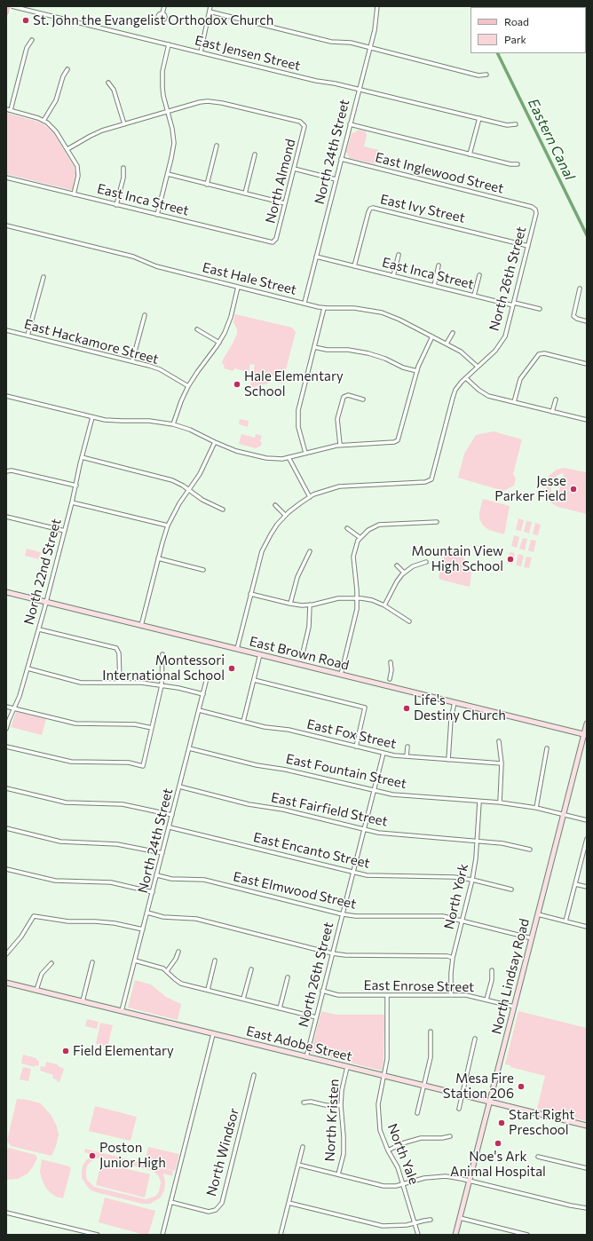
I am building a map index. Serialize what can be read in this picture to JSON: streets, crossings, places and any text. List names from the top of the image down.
{
  "streets": {
    "main road": ["East Brown Road", "North Lindsay Road", "East Adobe Street"],
    "street": [
      "East Jensen Street",
      "North 24th Street",
      "East Inglewood Street",
      "North Almond",
      "East Inca Street",
      "East Ivy Street",
      "East Hale Street",
      "North 26th Street",
      "East Hackamore Street",
      "North 22nd Street",
      "East Fox Street",
      "East Fountain Street",
      "East Fairfield Street",
      "East Encanto Street",
      "East Elmwood Street",
      "North York",
      "East Enrose Street",
      "North Kristen",
      "North Windsor",
      "North Yale"
    ]
  },
  "crossings": [
    ["East Jensen Street", "North 24th Street"],
    ["North 24th Street", "East Inglewood Street"],
    ["North 24th Street", "East Inca Street"],
    ["North 24th Street", "East Hale Street"],
    ["North 24th Street", "East Fox Street"],
    ["North 24th Street", "East Fountain Street"],
    ["North 24th Street", "East Fairfield Street"],
    ["North 24th Street", "East Encanto Street"],
    ["North 24th Street", "East Elmwood Street"],
    ["North 24th Street", "East Adobe Street"],
    ["East Inglewood Street", "North 26th Street"],
    ["North Almond", "East Inca Street"],
    ["East Inca Street", "East Ivy Street"],
    ["East Inca Street", "North 26th Street"],
    ["East Ivy Street", "North 26th Street"],
    ["East Hale Street", "North 26th Street"],
    ["North 26th Street", "East Fox Street"],
    ["North 26th Street", "East Fountain Street"],
    ["North 26th Street", "East Fairfield Street"],
    ["North 26th Street", "East Encanto Street"],
    ["North 26th Street", "East Elmwood Street"],
    ["North 26th Street", "East Enrose Street"],
    ["North 26th Street", "East Adobe Street"],
    ["North 22nd Street", "East Brown Road"],
    ["East Brown Road", "North Lindsay Road"],
    ["East Fountain Street", "North York"],
    ["East Fountain Street", "North Lindsay Road"],
    ["East Fairfield Street", "North York"],
    ["East Encanto Street", "North York"],
    ["East Elmwood Street", "North York"],
    ["East Elmwood Street", "North Lindsay Road"],
    ["North York", "East Enrose Street"],
    ["North Lindsay Road", "East Enrose Street"],
    ["North Lindsay Road", "East Adobe Street"],
    ["East Enrose Street", "North Yale"],
    ["East Adobe Street", "North Kristen"],
    ["East Adobe Street", "North Yale"]
  ],
  "water": ["Eastern Canal"],
  "places": [
    "St. John the Evangelist Orthodox Church",
    "Hale Elementary School",
    "Jesse Parker Field",
    "Mountain View High School",
    "Montessori International School",
    "Life's Destiny Church",
    "Field Elementary",
    "Mesa Fire Station 206",
    "Start Right Preschool",
    "Noe's Ark Animal Hospital",
    "Poston Junior High"
  ],
  "legend": ["Road", "Park"]
}
